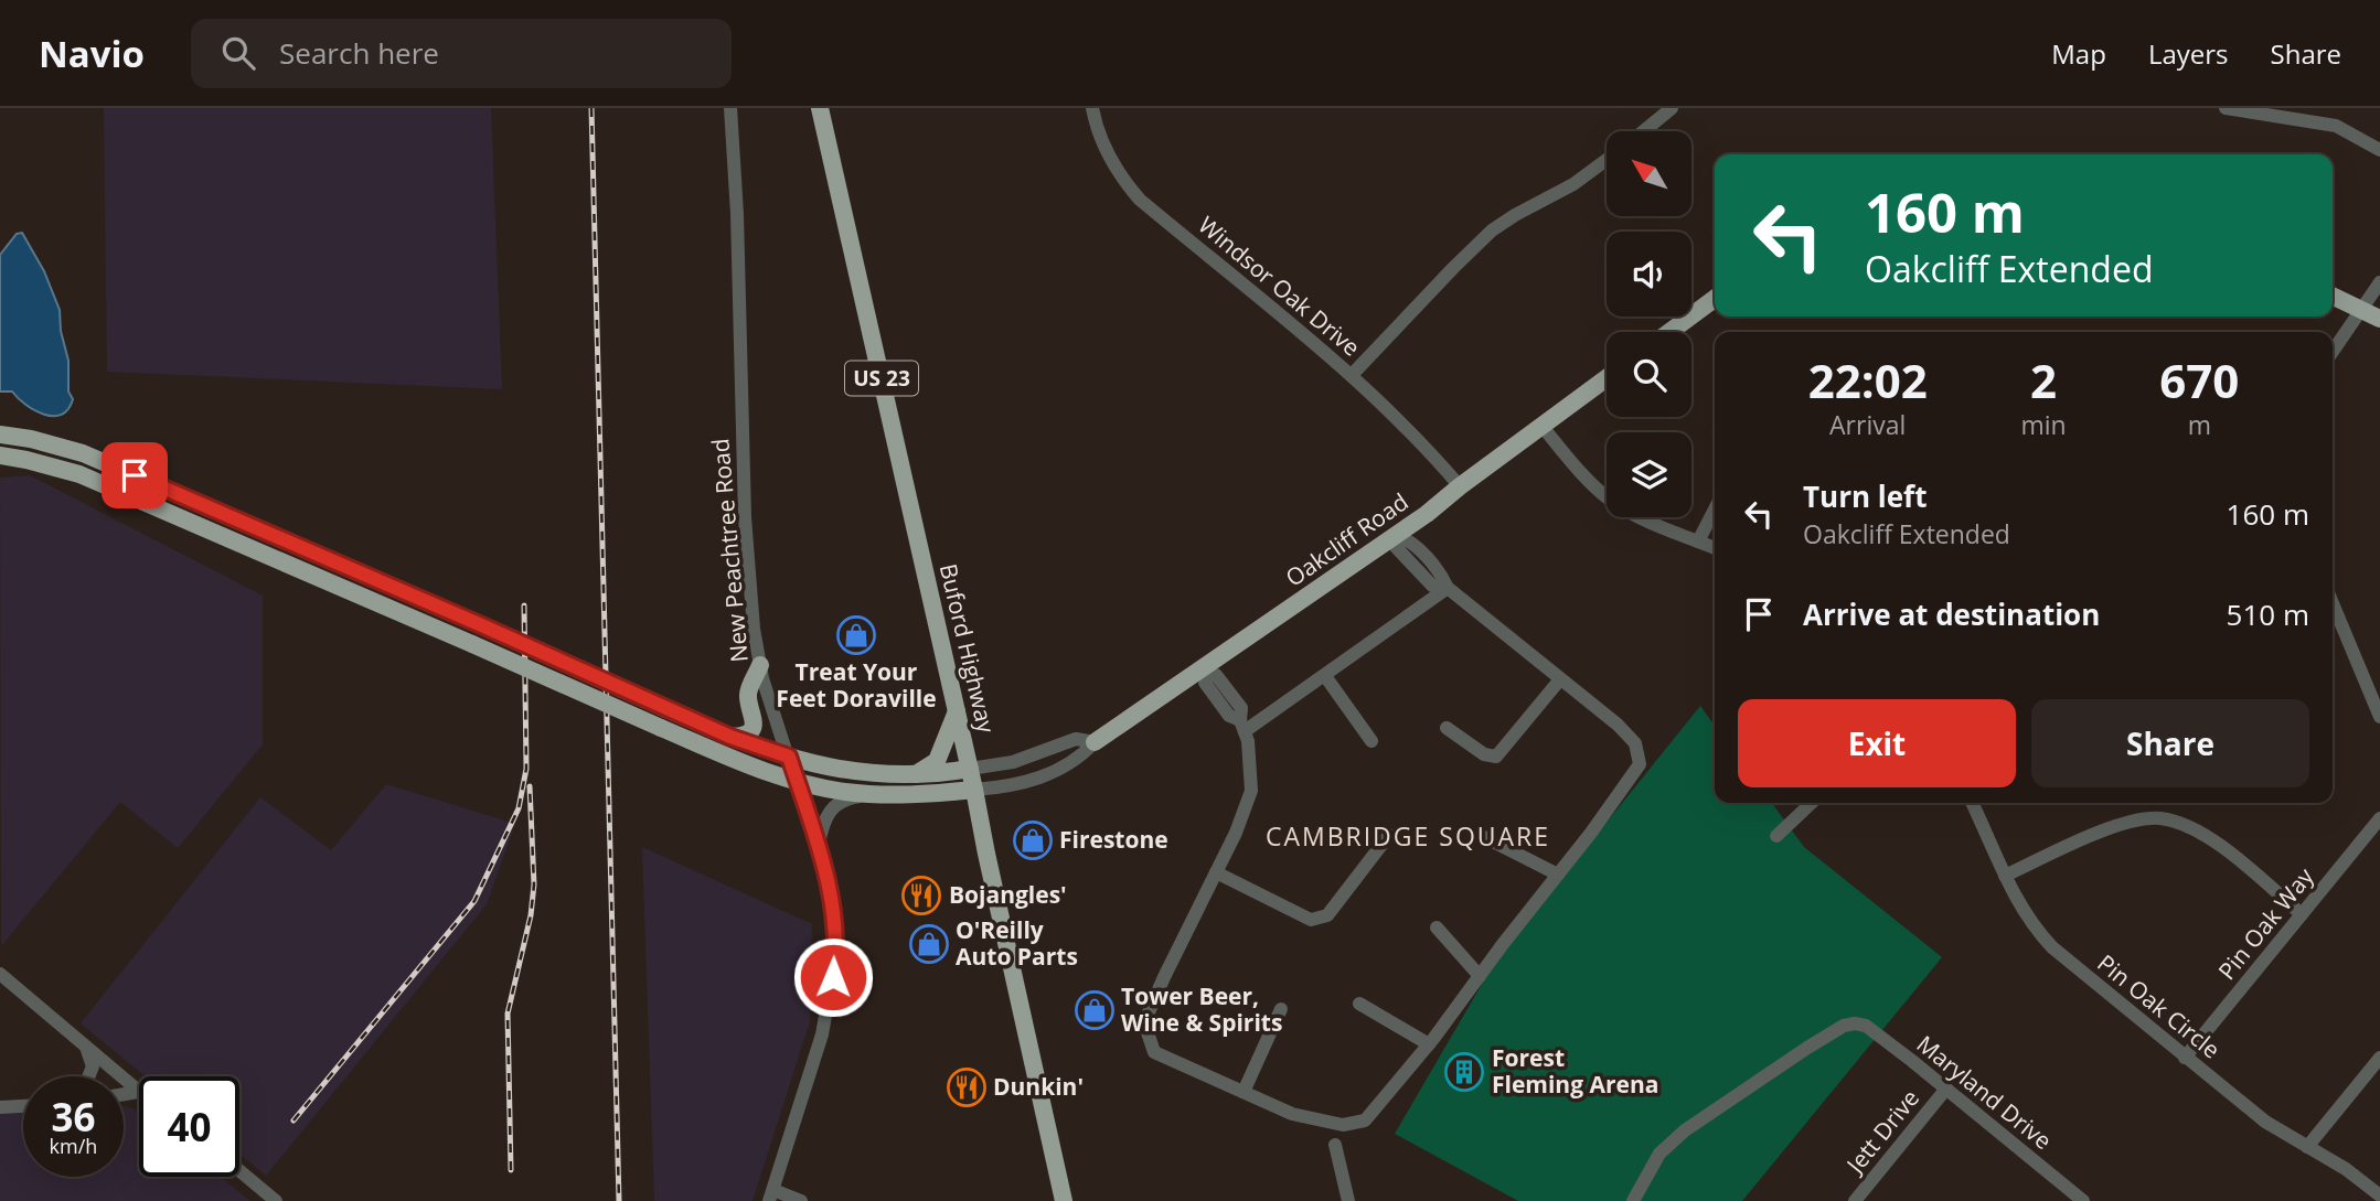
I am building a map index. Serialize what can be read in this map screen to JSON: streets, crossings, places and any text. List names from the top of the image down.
{
  "streets": {
    "main road": ["US 23", "Oakcliff Road", "Buford Highway"],
    "street": [
      "Windsor Oak Drive",
      "New Peachtree Road",
      "Pin Oak Way",
      "Pin Oak Circle",
      "Maryland Drive",
      "Jett Drive"
    ]
  },
  "crossings": [
    ["Windsor Oak Drive", "Oakcliff Road"],
    ["Oakcliff Road", "New Peachtree Road"],
    ["Oakcliff Road", "Buford Highway"],
    ["Pin Oak Way", "Pin Oak Circle"],
    ["Maryland Drive", "Jett Drive"]
  ],
  "districts": ["CAMBRIDGE SQUARE"],
  "places": {
    "shop": [
      "Treat Your Feet Doraville",
      "Firestone",
      "O'Reilly Auto Parts",
      "Tower Beer, Wine & Spirits"
    ],
    "restaurant": ["Bojangles'", "Dunkin'"],
    "building": ["Forest Fleming Arena"]
  },
  "north": "top left",
  "page": {
    "header": "Navio",
    "search": "Search here",
    "nav": ["Map", "Layers", "Share"],
    "turn": ["160 m", "Oakcliff Extended"],
    "eta": [
      "22:02",
      "Arrival",
      "2",
      "min",
      "670",
      "m"
    ],
    "list": [
      {
        "name": "Turn left",
        "note": "Oakcliff Extended",
        "value": "160 m"
      },
      {
        "name": "Arrive at destination",
        "value": "510 m"
      }
    ],
    "buttons": ["Exit", "Share"],
    "speed": "36 km/h",
    "limit": "40"
  }
}
